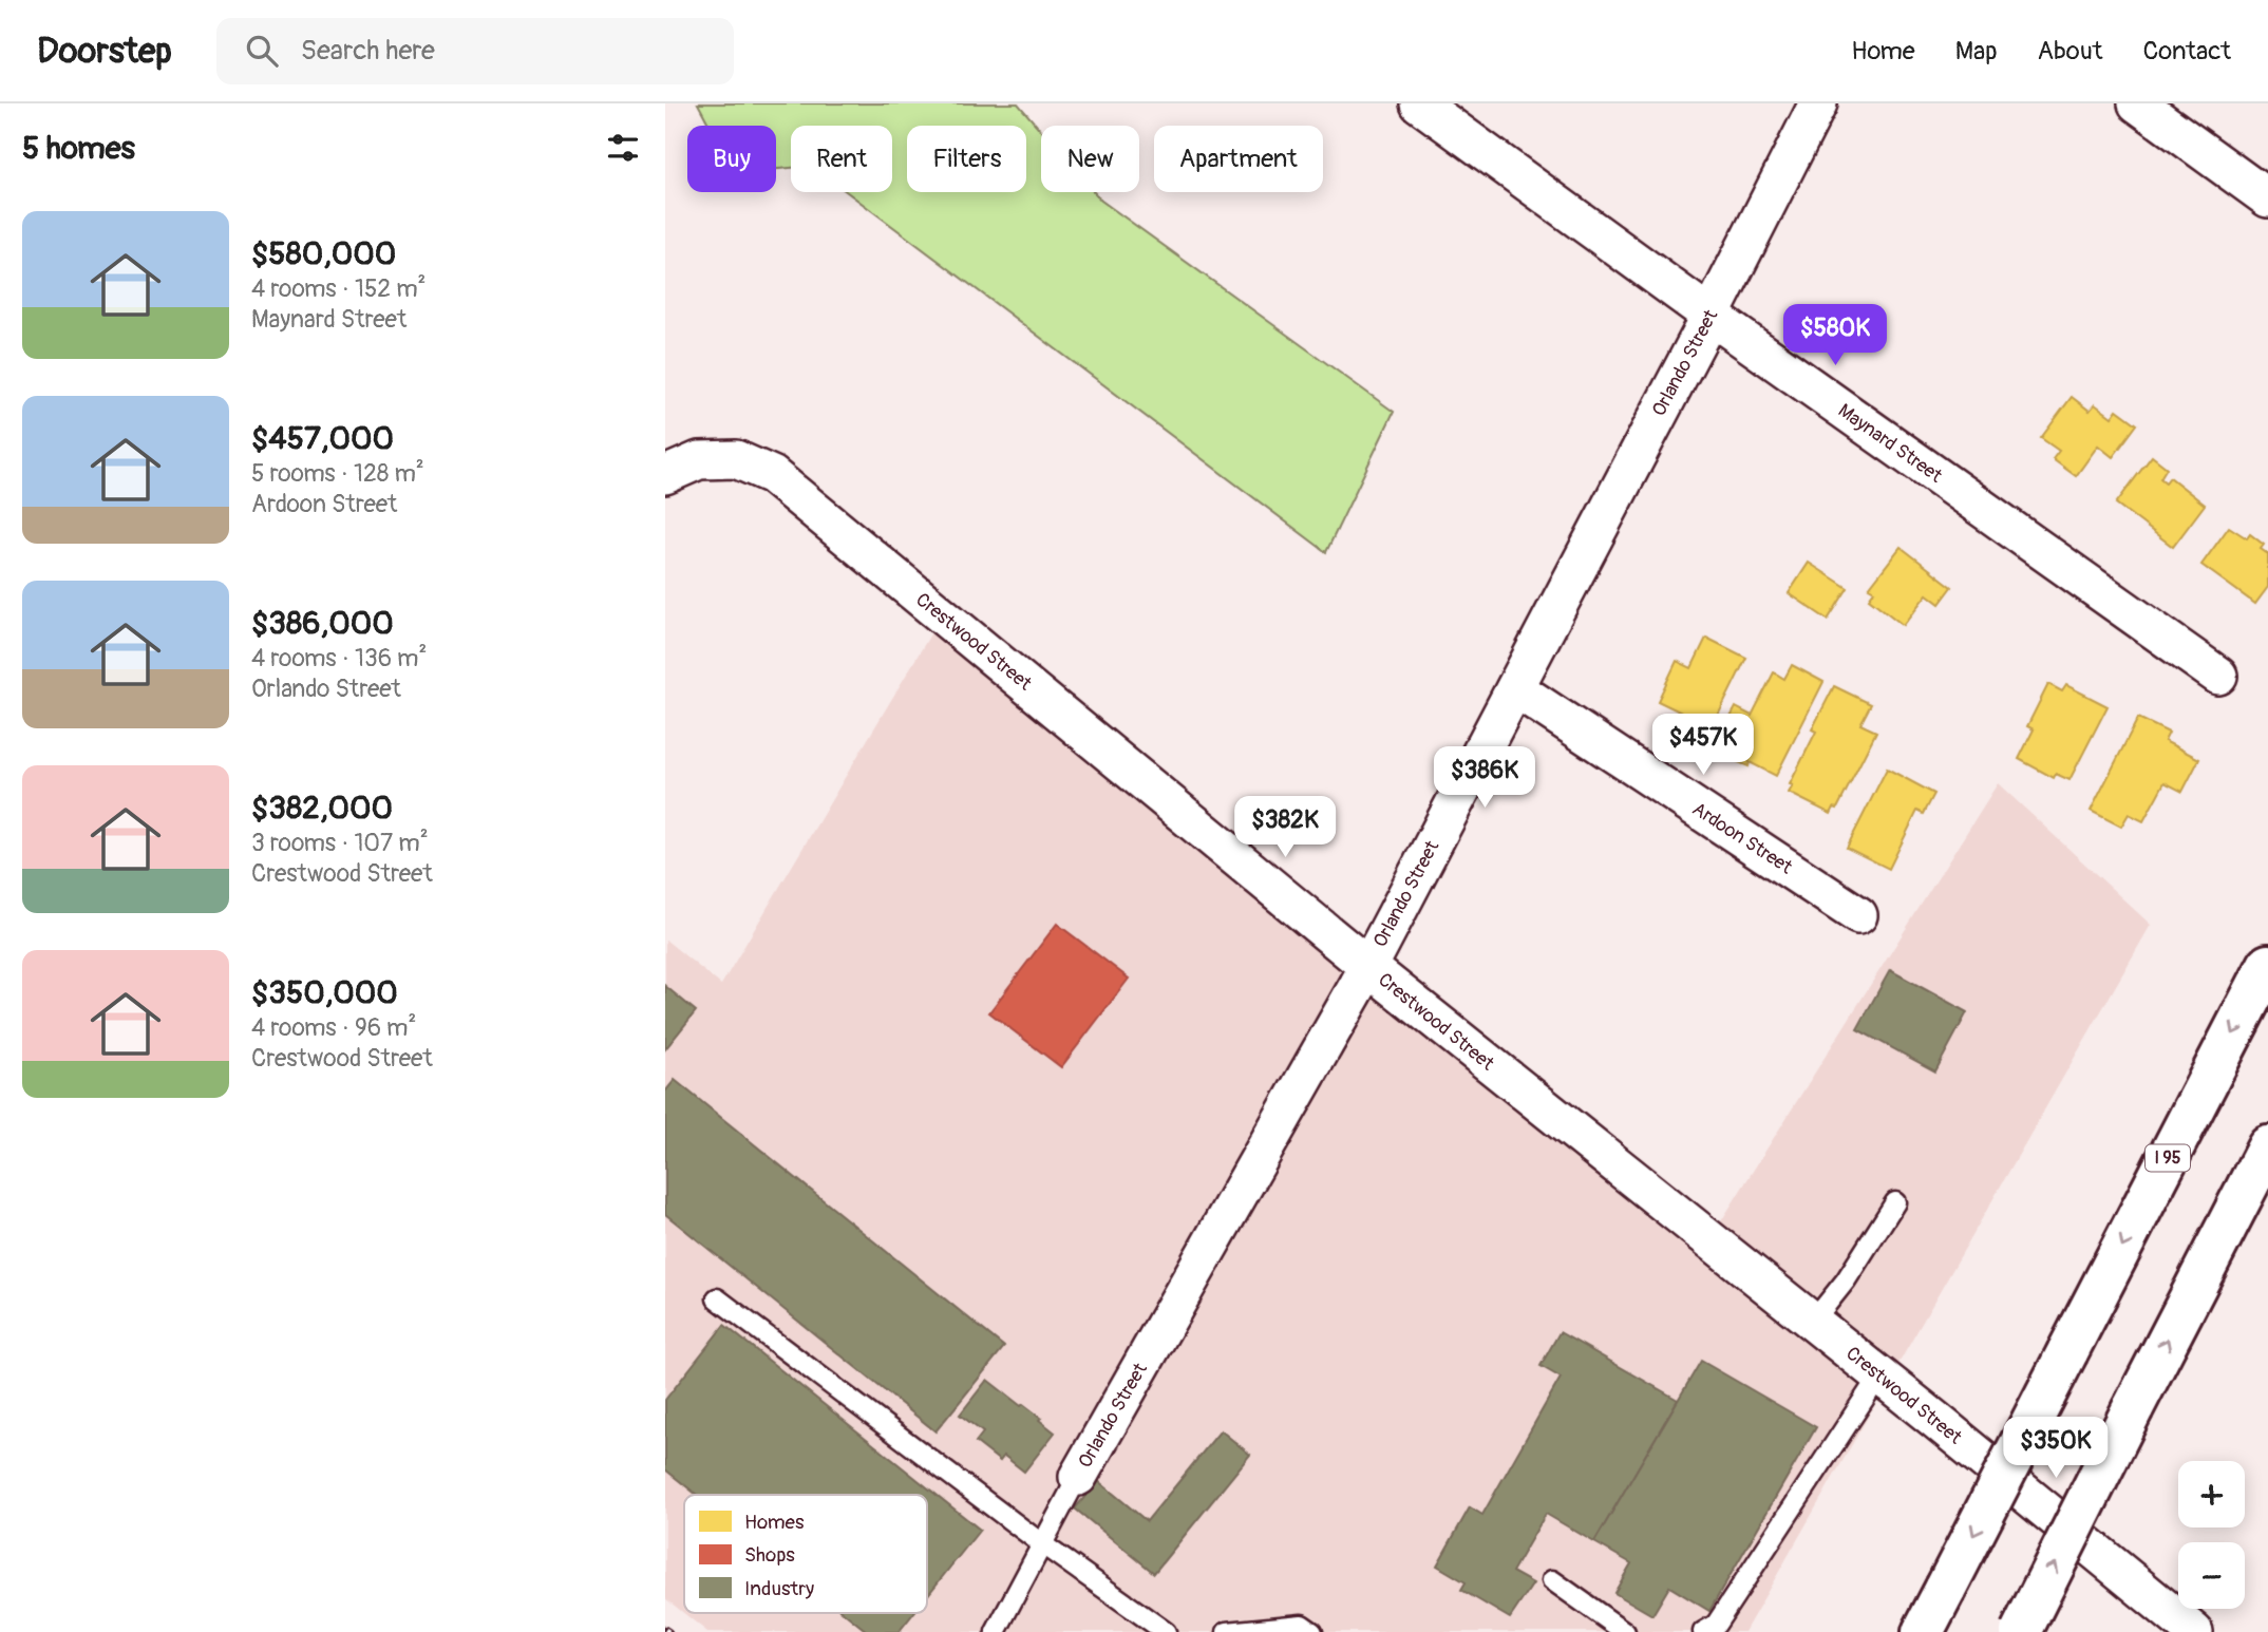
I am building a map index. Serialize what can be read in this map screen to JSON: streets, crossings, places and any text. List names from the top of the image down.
{
  "streets": {
    "highway": ["I 95"],
    "street": [
      "Orlando Street",
      "Maynard Street",
      "Crestwood Street",
      "Ardoon Street"
    ]
  },
  "crossings": [
    ["Orlando Street", "Maynard Street"],
    ["Orlando Street", "Crestwood Street"],
    ["Orlando Street", "Ardoon Street"]
  ],
  "legend": ["Homes", "Shops", "Industry"],
  "page": {
    "header": "Doorstep",
    "search": "Search here",
    "nav": [
      "Home",
      "Map",
      "About",
      "Contact"
    ],
    "heading": "5 homes",
    "chip": [
      "Buy",
      "Rent",
      "Filters",
      "New",
      "Apartment"
    ],
    "list": [
      {
        "name": "$580,000",
        "note": "4 rooms · 152 m² · Maynard Street"
      },
      {
        "name": "$457,000",
        "note": "5 rooms · 128 m² · Ardoon Street"
      },
      {
        "name": "$386,000",
        "note": "4 rooms · 136 m² · Orlando Street"
      },
      {
        "name": "$382,000",
        "note": "3 rooms · 107 m² · Crestwood Street"
      },
      {
        "name": "$350,000",
        "note": "4 rooms · 96 m² · Crestwood Street"
      }
    ],
    "price": [
      "$580K",
      "$457K",
      "$386K",
      "$382K",
      "$350K"
    ],
    "map_buttons": ["+", "−"]
  }
}
